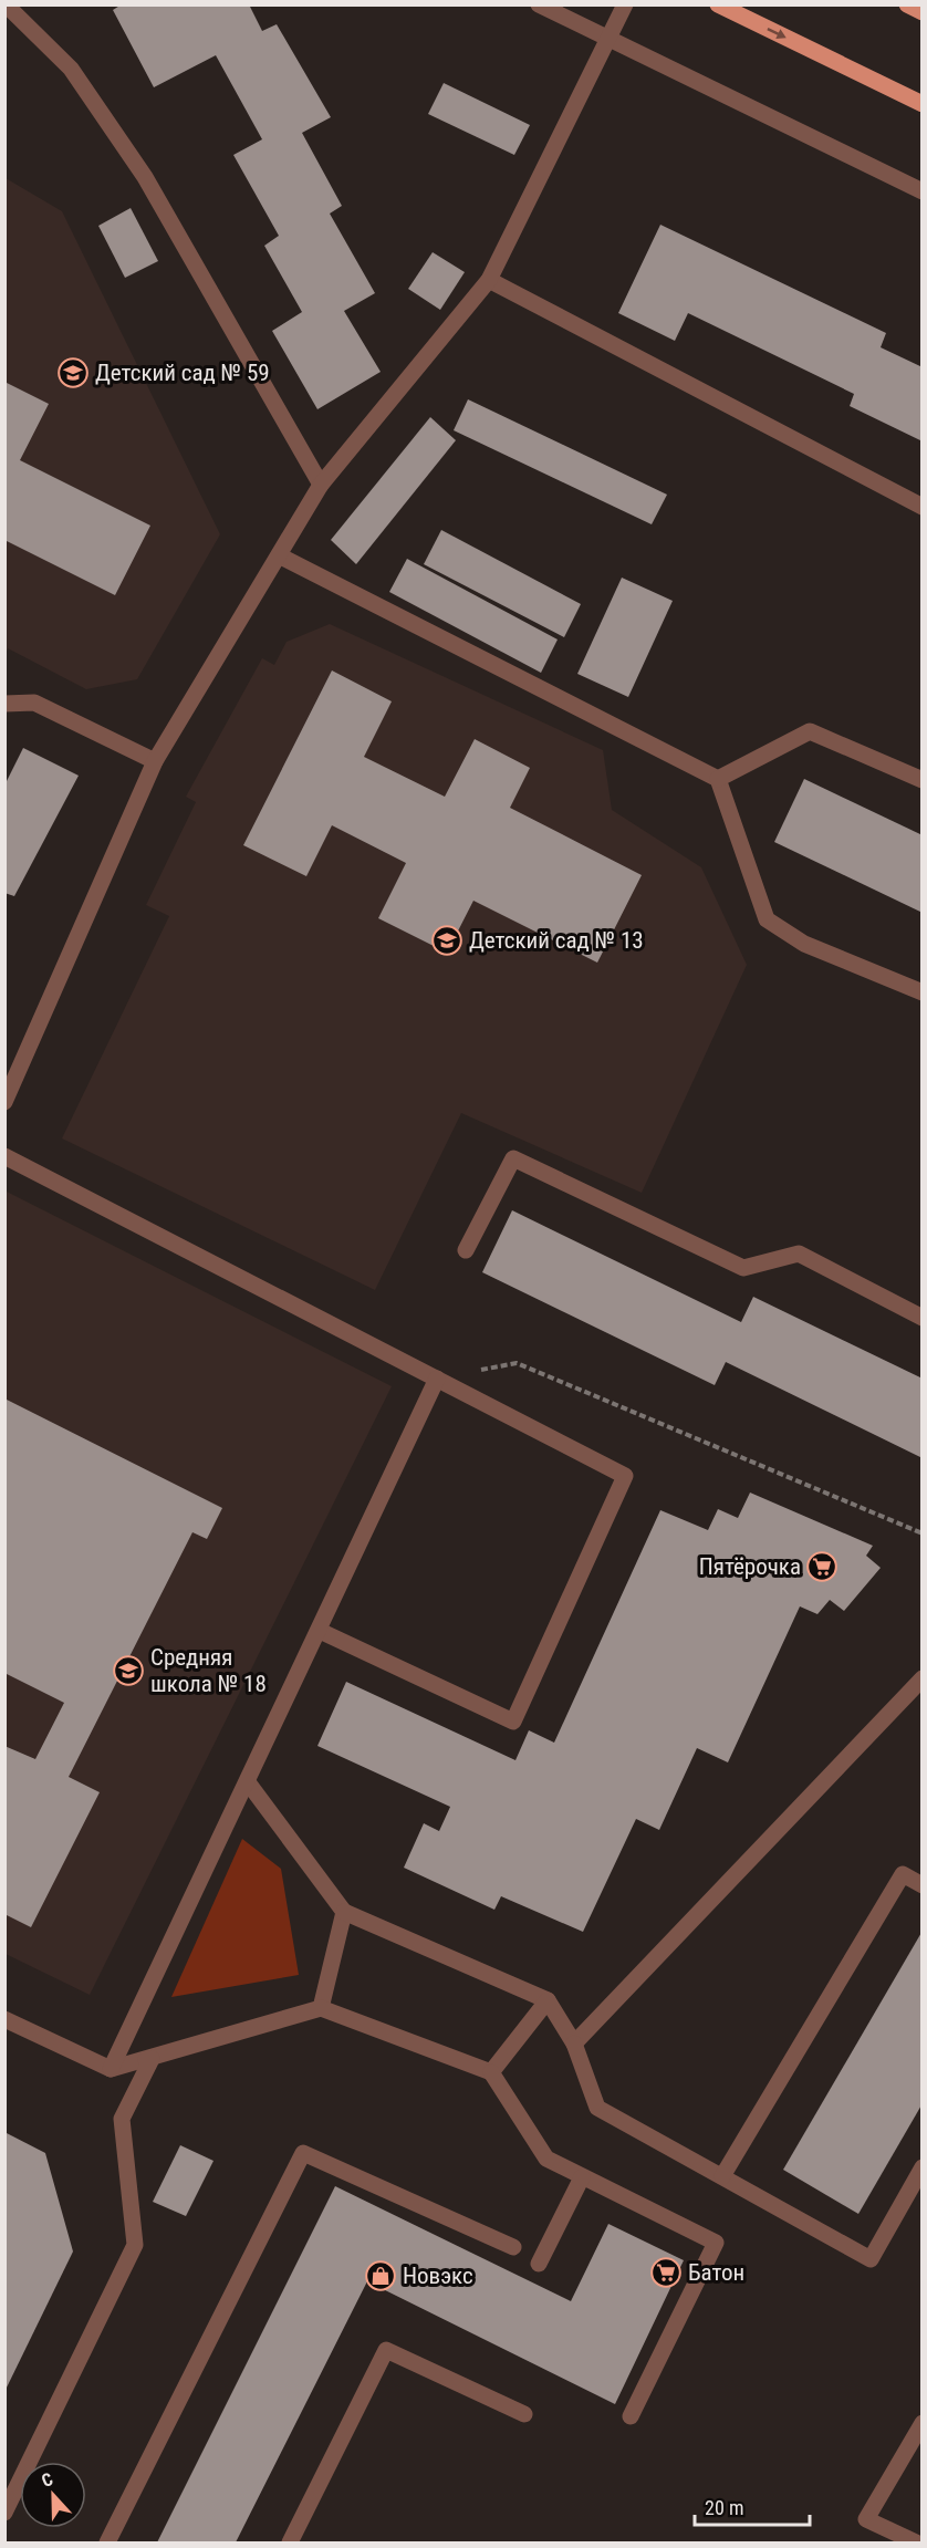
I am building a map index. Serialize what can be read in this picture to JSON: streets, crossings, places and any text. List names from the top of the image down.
{
  "places": {
    "school or university": ["Детский сад № 59", "Детский сад № 13", "Средняя школа № 18"],
    "supermarket": ["Пятёрочка", "Батон"],
    "shop": ["Новэкс"]
  },
  "scale_bar": "20 m",
  "north": "top"
}
